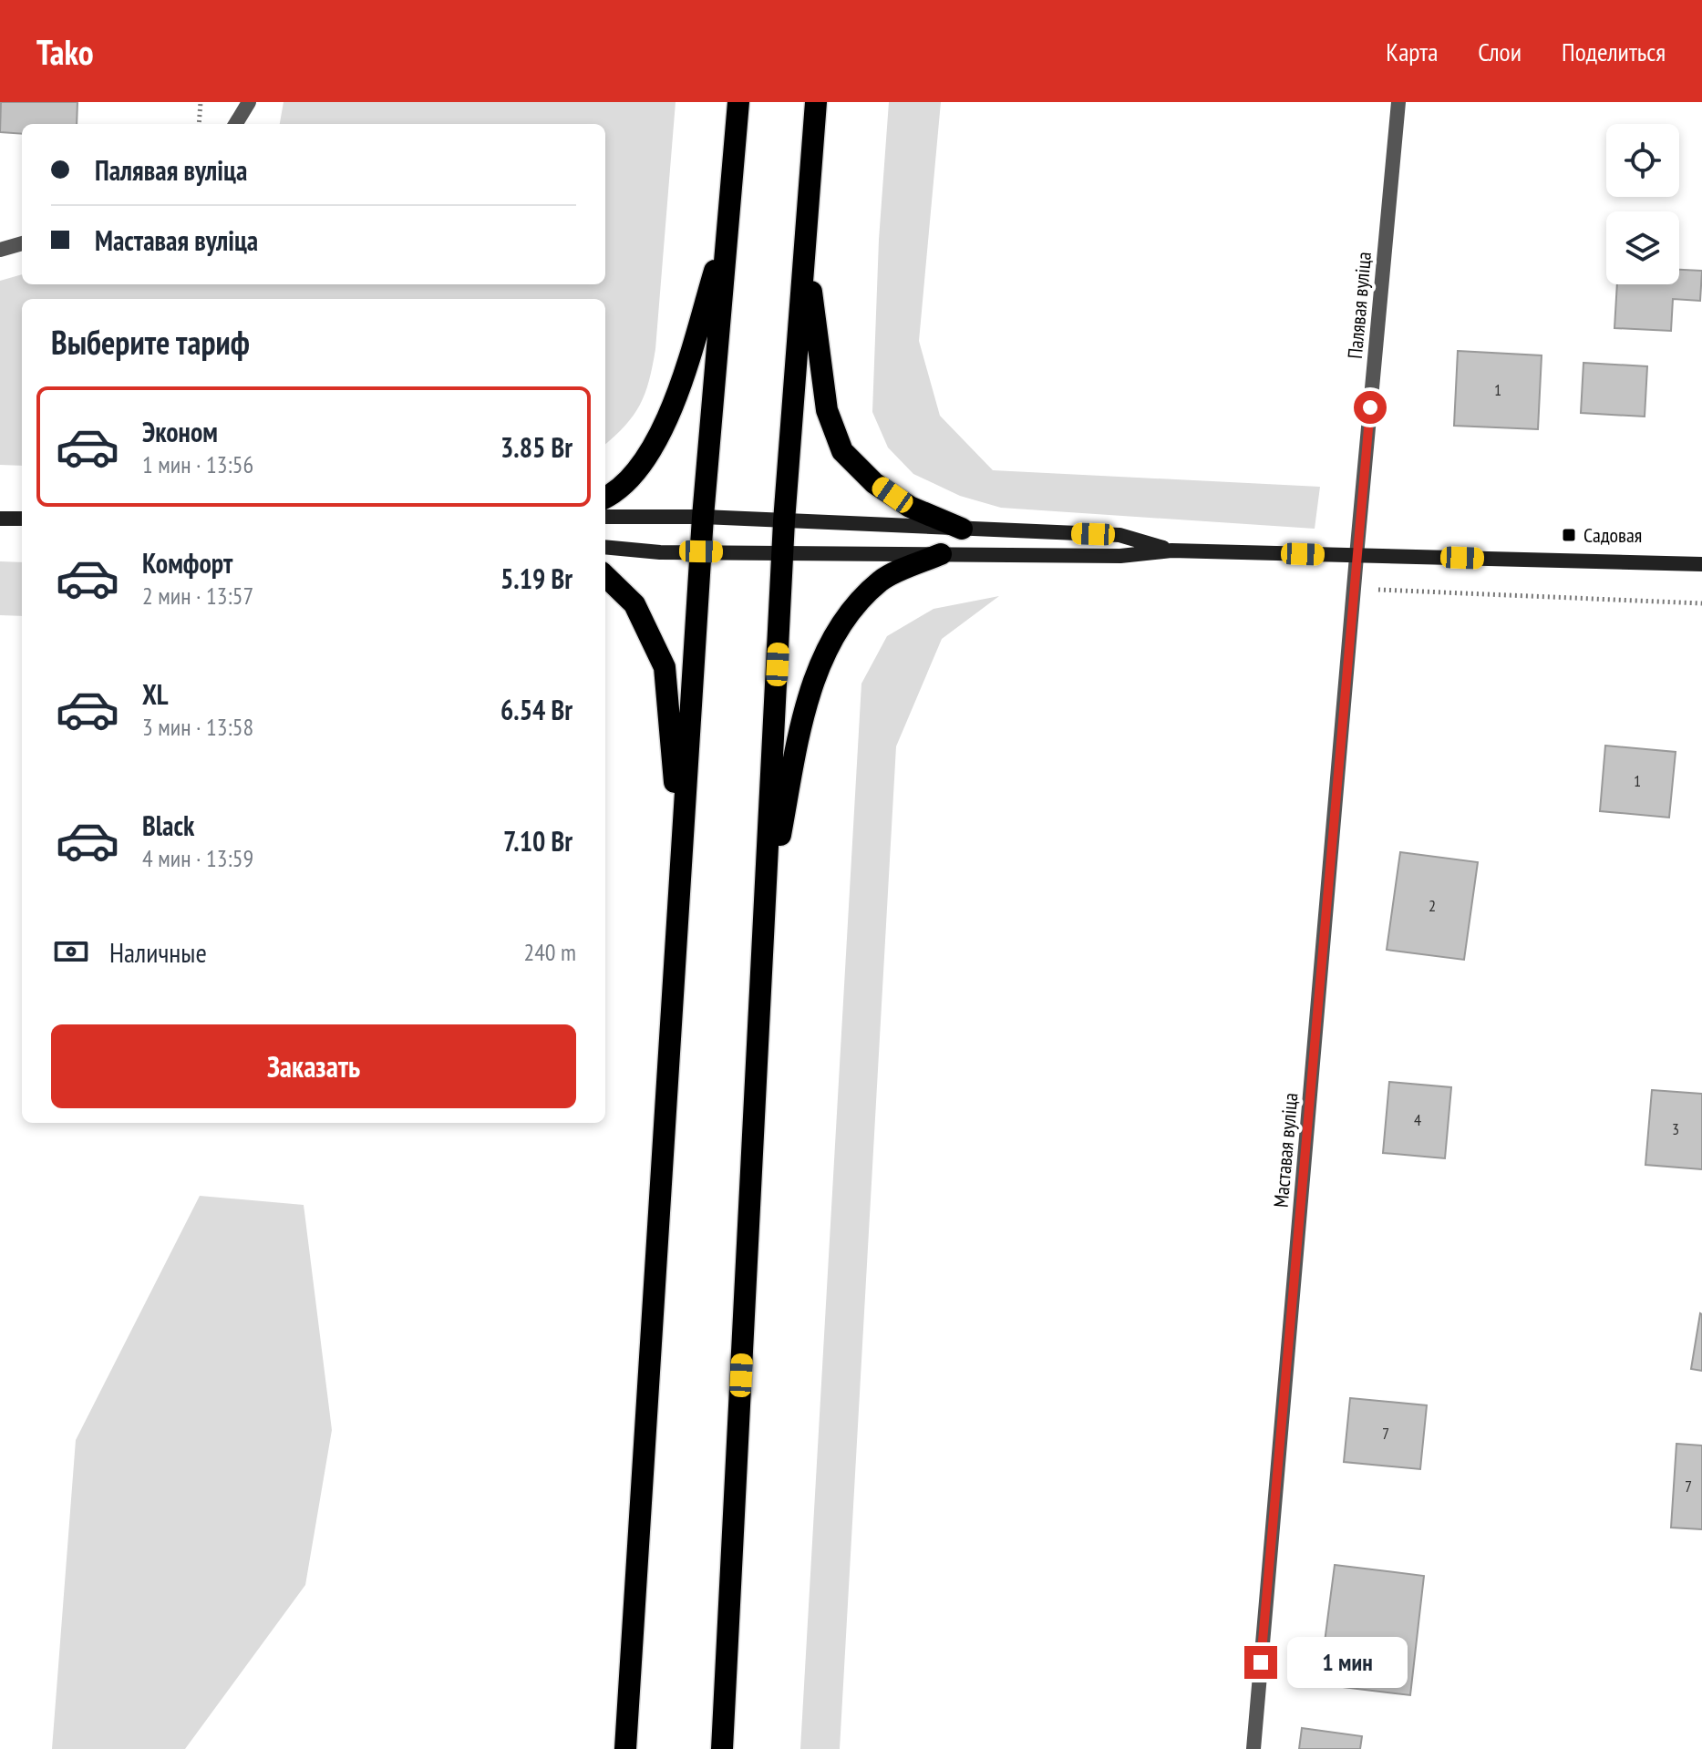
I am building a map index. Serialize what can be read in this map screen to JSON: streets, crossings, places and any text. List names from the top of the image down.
{
  "streets": {
    "street": ["Палявая вуліца", "Маставая вуліца"]
  },
  "crossings": [
    ["Палявая вуліца", "Маставая вуліца"]
  ],
  "places": {
    "transit": ["Садовая"]
  },
  "house_numbers": [
    "1",
    "1",
    "2",
    "4",
    "3",
    "7",
    "7"
  ],
  "page": {
    "header": "Tako",
    "nav": ["Карта", "Слои", "Поделиться"],
    "banner": ["Палявая вуліца", "Маставая вуліца"],
    "heading": "Выберите тариф",
    "list": [
      {
        "name": "Эконом",
        "note": "1 мин · 13:56",
        "value": "3.85 Br"
      },
      {
        "name": "Комфорт",
        "note": "2 мин · 13:57",
        "value": "5.19 Br"
      },
      {
        "name": "XL",
        "note": "3 мин · 13:58",
        "value": "6.54 Br"
      },
      {
        "name": "Black",
        "note": "4 мин · 13:59",
        "value": "7.10 Br"
      }
    ],
    "pay": ["Наличные", "240 m"],
    "buttons": "Заказать",
    "bubble": "1 мин"
  }
}
